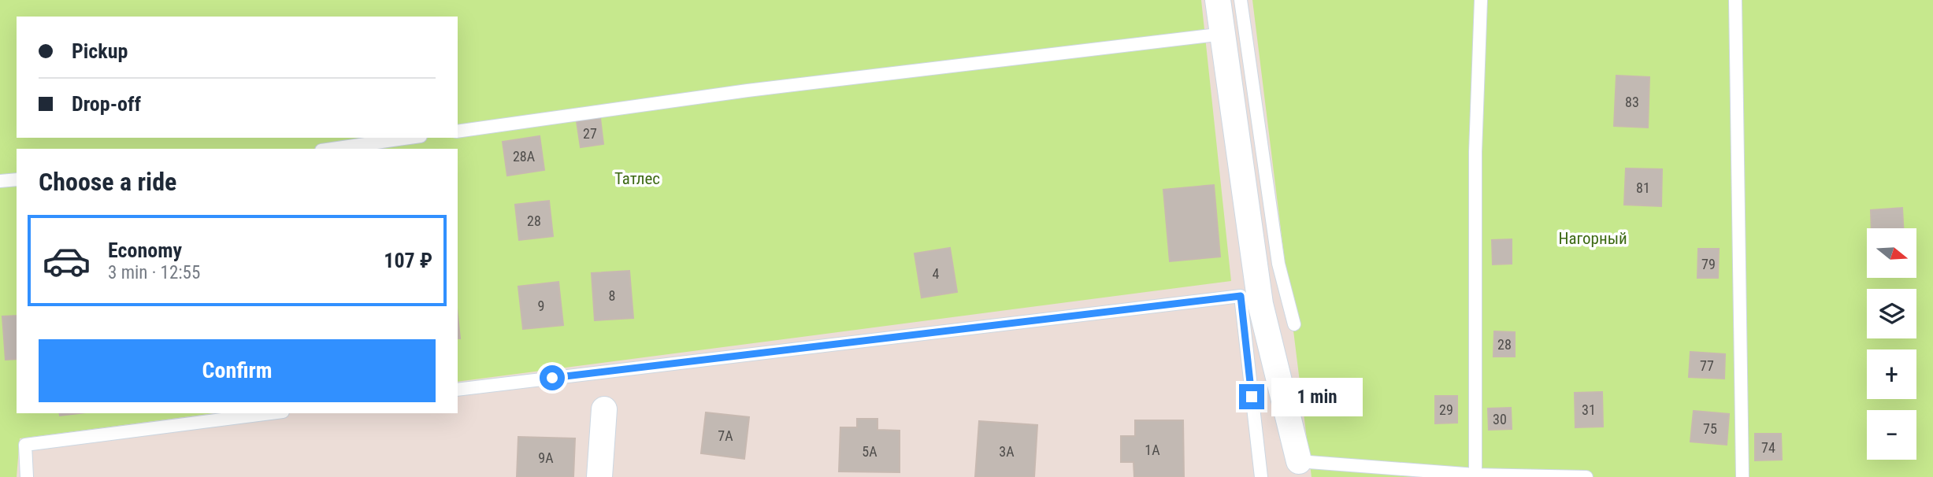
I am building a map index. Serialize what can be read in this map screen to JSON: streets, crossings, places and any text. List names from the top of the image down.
{
  "parks": ["Татлес", "Нагорный"],
  "house_numbers": [
    "83",
    "27",
    "28А",
    "81",
    "28",
    "79",
    "4",
    "8",
    "9",
    "28",
    "77",
    "29",
    "31",
    "30",
    "75",
    "7А",
    "74",
    "1А",
    "5А",
    "3А",
    "9А"
  ],
  "north": "right",
  "page": {
    "banner": ["Pickup", "Drop-off"],
    "heading": "Choose a ride",
    "list": [
      {
        "name": "Economy",
        "note": "3 min · 12:55",
        "value": "107 ₽"
      }
    ],
    "map_buttons": ["+", "−"],
    "buttons": "Confirm",
    "bubble": "1 min"
  }
}
